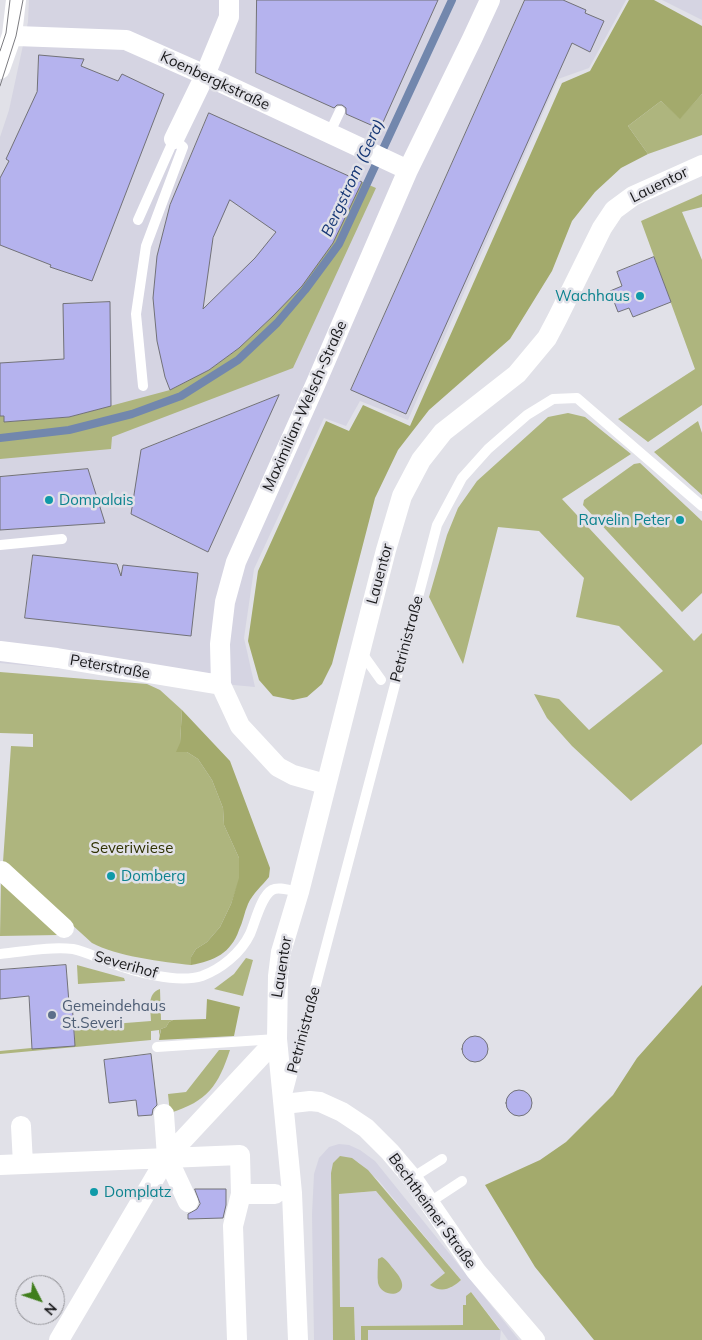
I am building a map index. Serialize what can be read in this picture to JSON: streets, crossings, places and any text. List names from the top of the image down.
{
  "streets": {
    "street": [
      "Koenbergkstraße",
      "Lauentor",
      "Maximilian-Welsch-Straße",
      "Peterstraße",
      "Bechtheimer Straße"
    ],
    "lane": ["Petrinistraße", "Severihof"]
  },
  "crossings": [
    ["Koenbergkstraße", "Maximilian-Welsch-Straße"],
    ["Lauentor", "Maximilian-Welsch-Straße"],
    ["Lauentor", "Petrinistraße"],
    ["Lauentor", "Severihof"],
    ["Lauentor", "Bechtheimer Straße"],
    ["Maximilian-Welsch-Straße", "Peterstraße"],
    ["Petrinistraße", "Bechtheimer Straße"]
  ],
  "water": ["Bergstrom (Gera)"],
  "parks": ["Severiwiese"],
  "places": [
    "Wachhaus",
    "Dompalais",
    "Ravelin Peter",
    "Domberg",
    "Gemeindehaus St.Severi",
    "Domplatz"
  ],
  "north": "bottom right"
}
